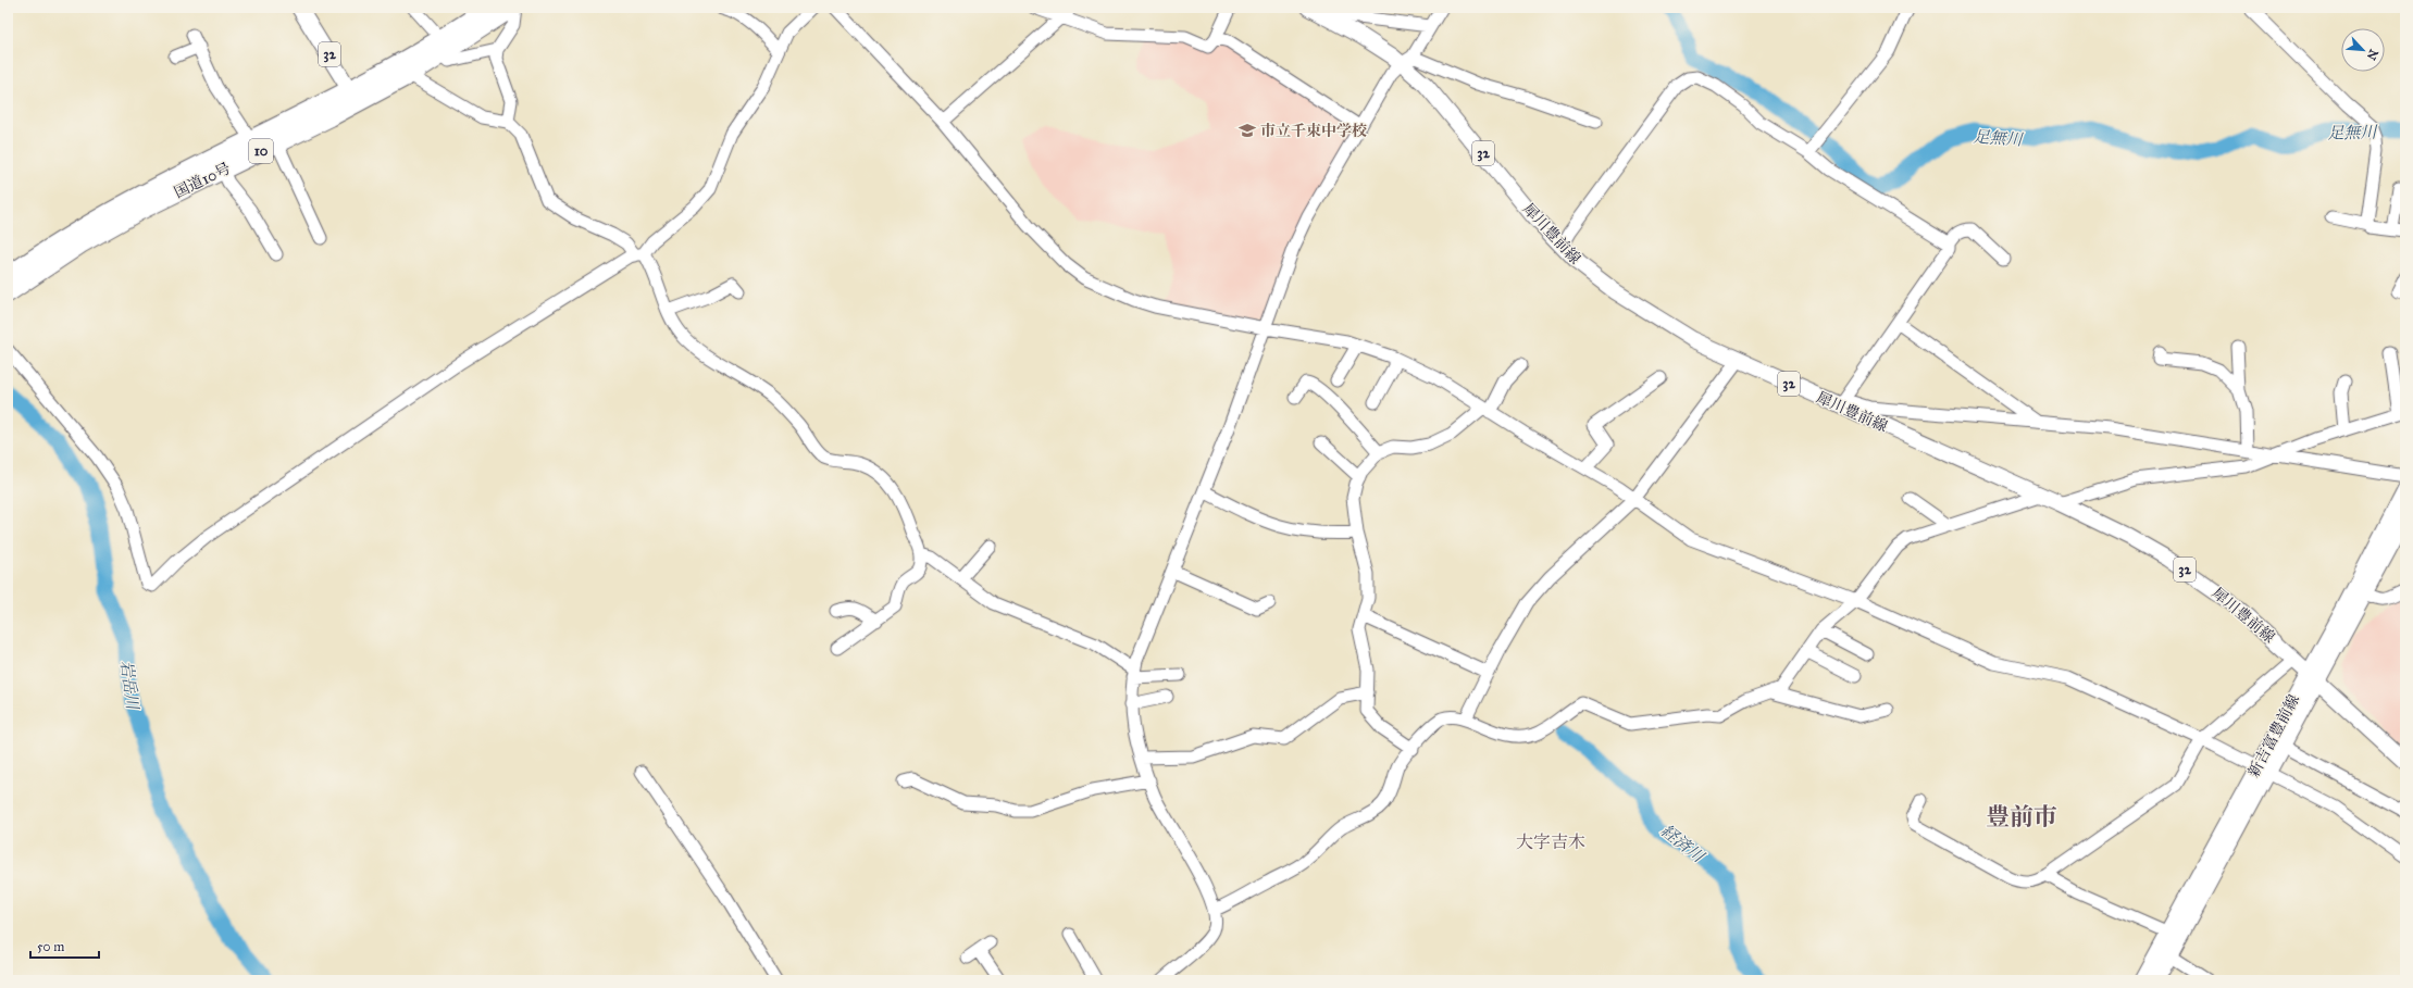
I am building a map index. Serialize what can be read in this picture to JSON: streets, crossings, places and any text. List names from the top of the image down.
{
  "streets": {
    "highway": ["10", "国道10号"],
    "main road": ["32", "犀川豊前線", "新吉富豊前線"]
  },
  "crossings": [
    ["32", "国道10号"],
    ["犀川豊前線", "新吉富豊前線"]
  ],
  "districts": ["豊前市", "大字吉木"],
  "water": ["足無川", "岩岳川", "経済川"],
  "places": {
    "school or university": ["市立千束中学校"]
  },
  "scale_bar": "50 m",
  "north": "bottom right"
}
